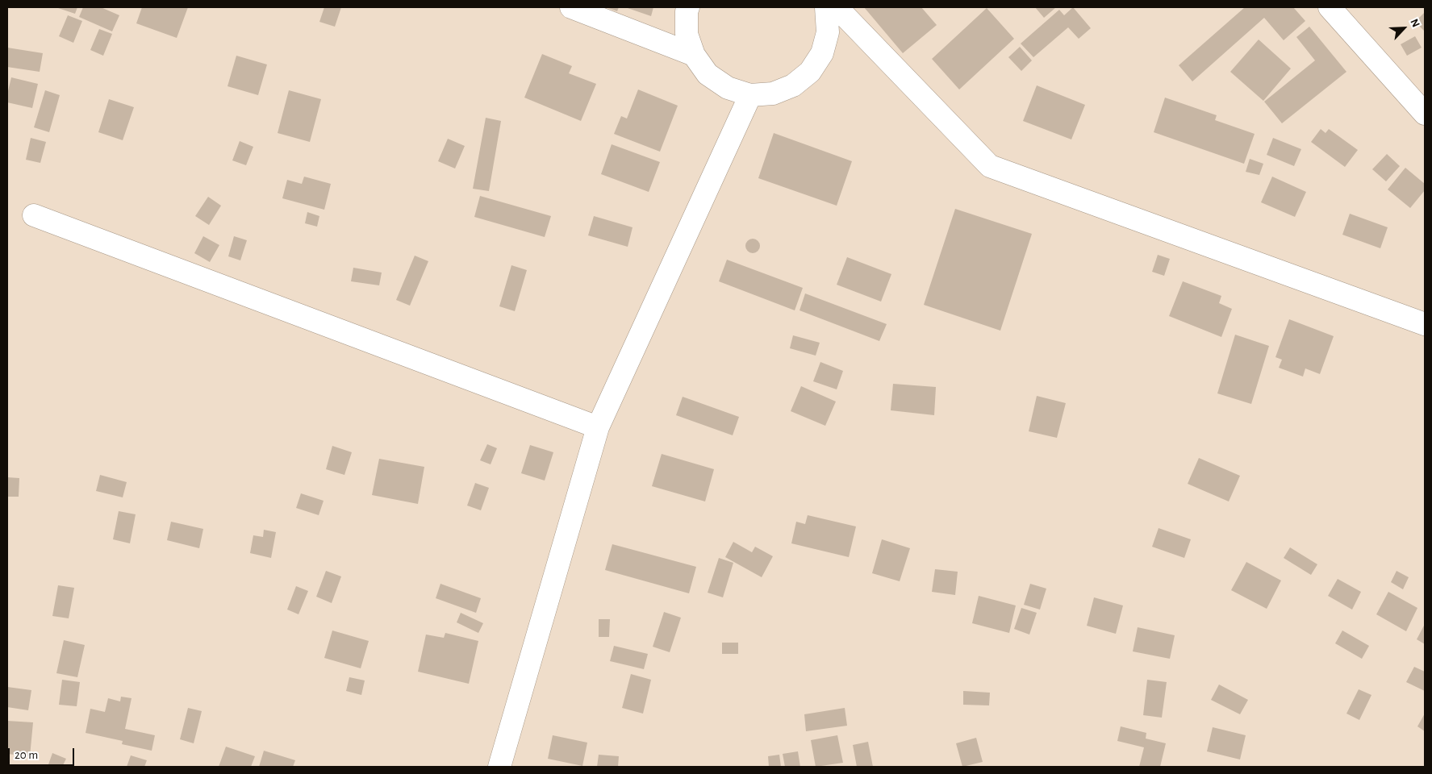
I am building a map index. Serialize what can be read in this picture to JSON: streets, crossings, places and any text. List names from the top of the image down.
{
  "scale_bar": "20 m",
  "north": "top right"
}
